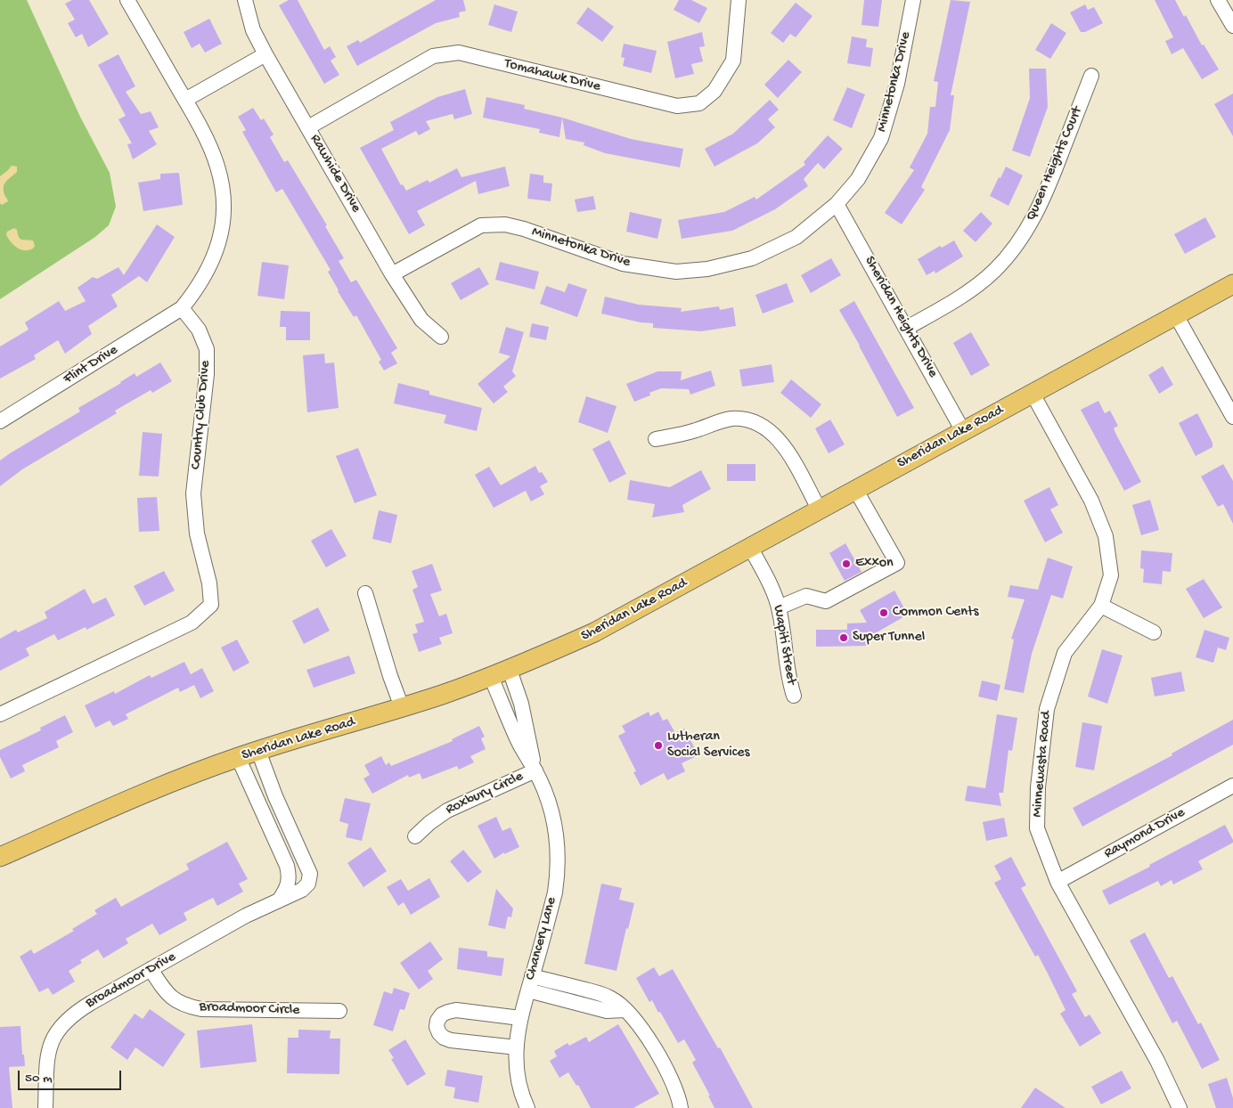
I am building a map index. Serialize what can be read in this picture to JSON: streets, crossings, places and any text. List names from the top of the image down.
{
  "streets": {
    "main road": ["Sheridan Lake Road"],
    "street": [
      "Tomahawk Drive",
      "Minnetonka Drive",
      "Queen Heights Court",
      "Rawhide Drive",
      "Sheridan Heights Drive",
      "Flint Drive",
      "Country Club Drive",
      "Wapiti Street",
      "Minnewasta Road",
      "Roxbury Circle",
      "Raymond Drive",
      "Chancery Lane",
      "Broadmoor Drive",
      "Broadmoor Circle"
    ]
  },
  "crossings": [
    ["Tomahawk Drive", "Rawhide Drive"],
    ["Minnetonka Drive", "Rawhide Drive"],
    ["Minnetonka Drive", "Sheridan Heights Drive"],
    ["Queen Heights Court", "Sheridan Heights Drive"],
    ["Sheridan Heights Drive", "Sheridan Lake Road"],
    ["Flint Drive", "Country Club Drive"],
    ["Sheridan Lake Road", "Wapiti Street"],
    ["Sheridan Lake Road", "Minnewasta Road"],
    ["Sheridan Lake Road", "Chancery Lane"],
    ["Sheridan Lake Road", "Broadmoor Drive"],
    ["Minnewasta Road", "Raymond Drive"],
    ["Roxbury Circle", "Chancery Lane"],
    ["Broadmoor Drive", "Broadmoor Circle"]
  ],
  "places": [
    "Exxon",
    "Common Cents",
    "Super Tunnel",
    "Lutheran Social Services"
  ],
  "scale_bar": "50 m"
}
